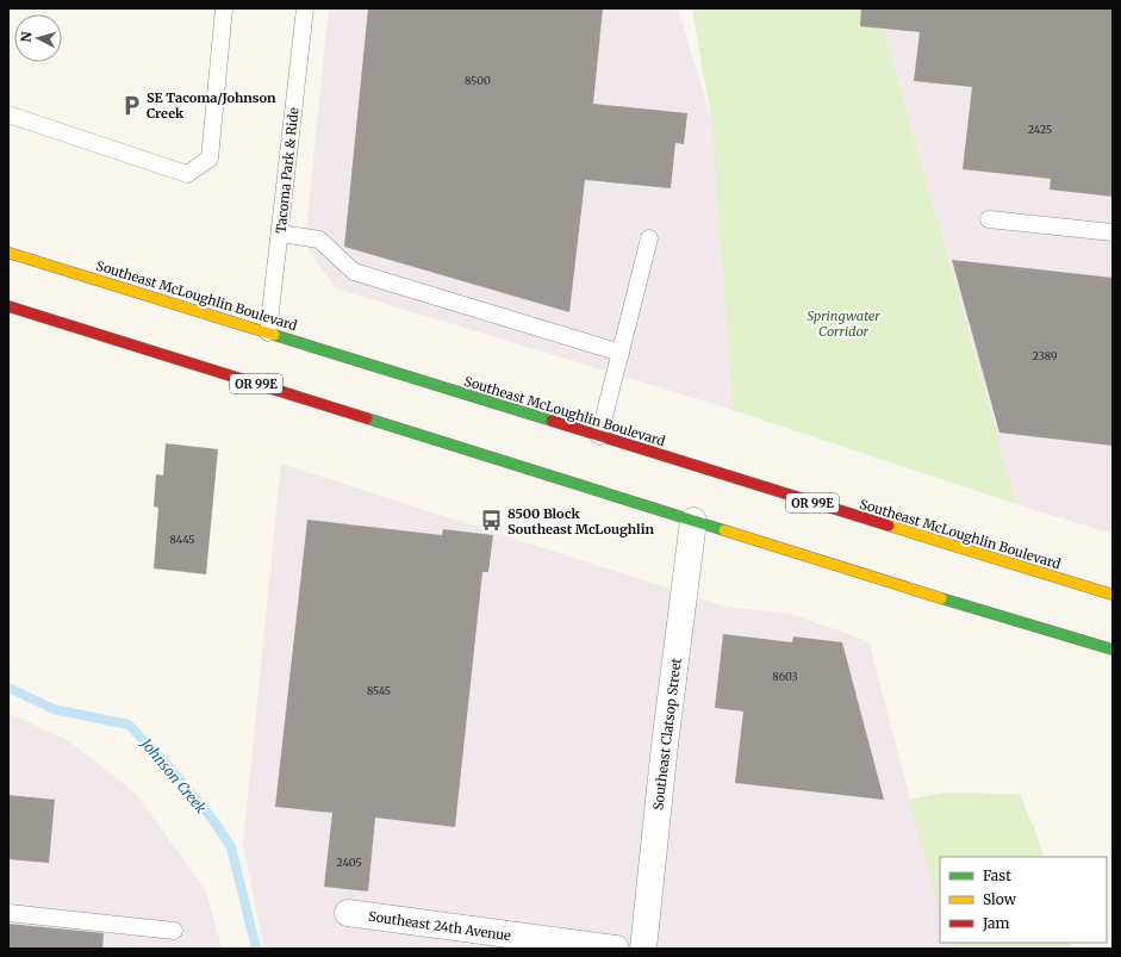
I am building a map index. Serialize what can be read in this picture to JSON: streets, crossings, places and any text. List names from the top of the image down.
{
  "streets": {
    "highway": ["Southeast McLoughlin Boulevard", "OR 99E"],
    "street": ["Southeast Clatsop Street", "Southeast 24th Avenue"],
    "lane": ["Tacoma Park & Ride"]
  },
  "crossings": [
    ["Tacoma Park & Ride", "Southeast McLoughlin Boulevard"],
    ["OR 99E", "Southeast Clatsop Street"]
  ],
  "water": ["Johnson Creek"],
  "parks": ["Springwater Corridor"],
  "places": {
    "parking": ["SE Tacoma/Johnson Creek"],
    "bus stop": ["8500 Block Southeast McLoughlin"]
  },
  "house_numbers": [
    "8500",
    "2425",
    "2389",
    "8445",
    "8603",
    "8545",
    "2405"
  ],
  "legend": ["Fast", "Slow", "Jam"],
  "north": "left"
}
